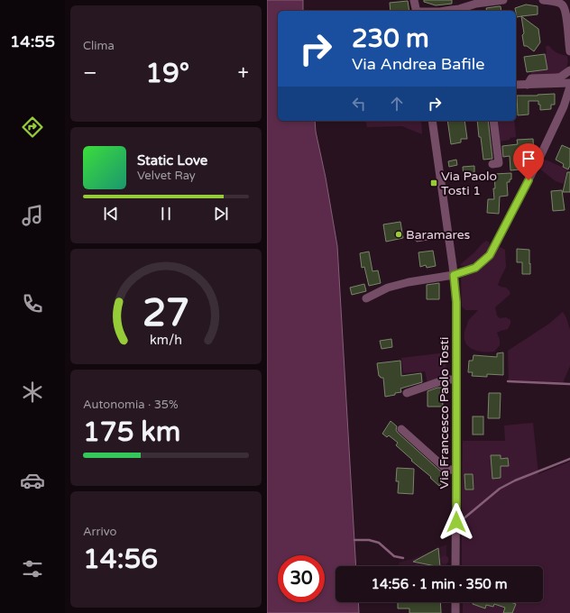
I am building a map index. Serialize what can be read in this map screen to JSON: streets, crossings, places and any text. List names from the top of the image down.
{
  "streets": {
    "street": ["Via Francesco Paolo Tosti"]
  },
  "places": {
    "transit": ["Via Paolo Tosti 1"],
    "other": ["Baramares"]
  },
  "page": {
    "tabs": "14:55",
    "tile": [
      "Clima",
      ["Autonomia · 35%", "175 km"],
      ["Arrivo", "14:56"]
    ],
    "turn": ["230 m", "Via Andrea Bafile"],
    "heat": ["−", "19°", "+"],
    "song": ["Static Love", "Velvet Ray"],
    "limit": "30",
    "trip": "14:56 · 1 min · 350 m",
    "gauge": ["27", "km/h"]
  }
}
